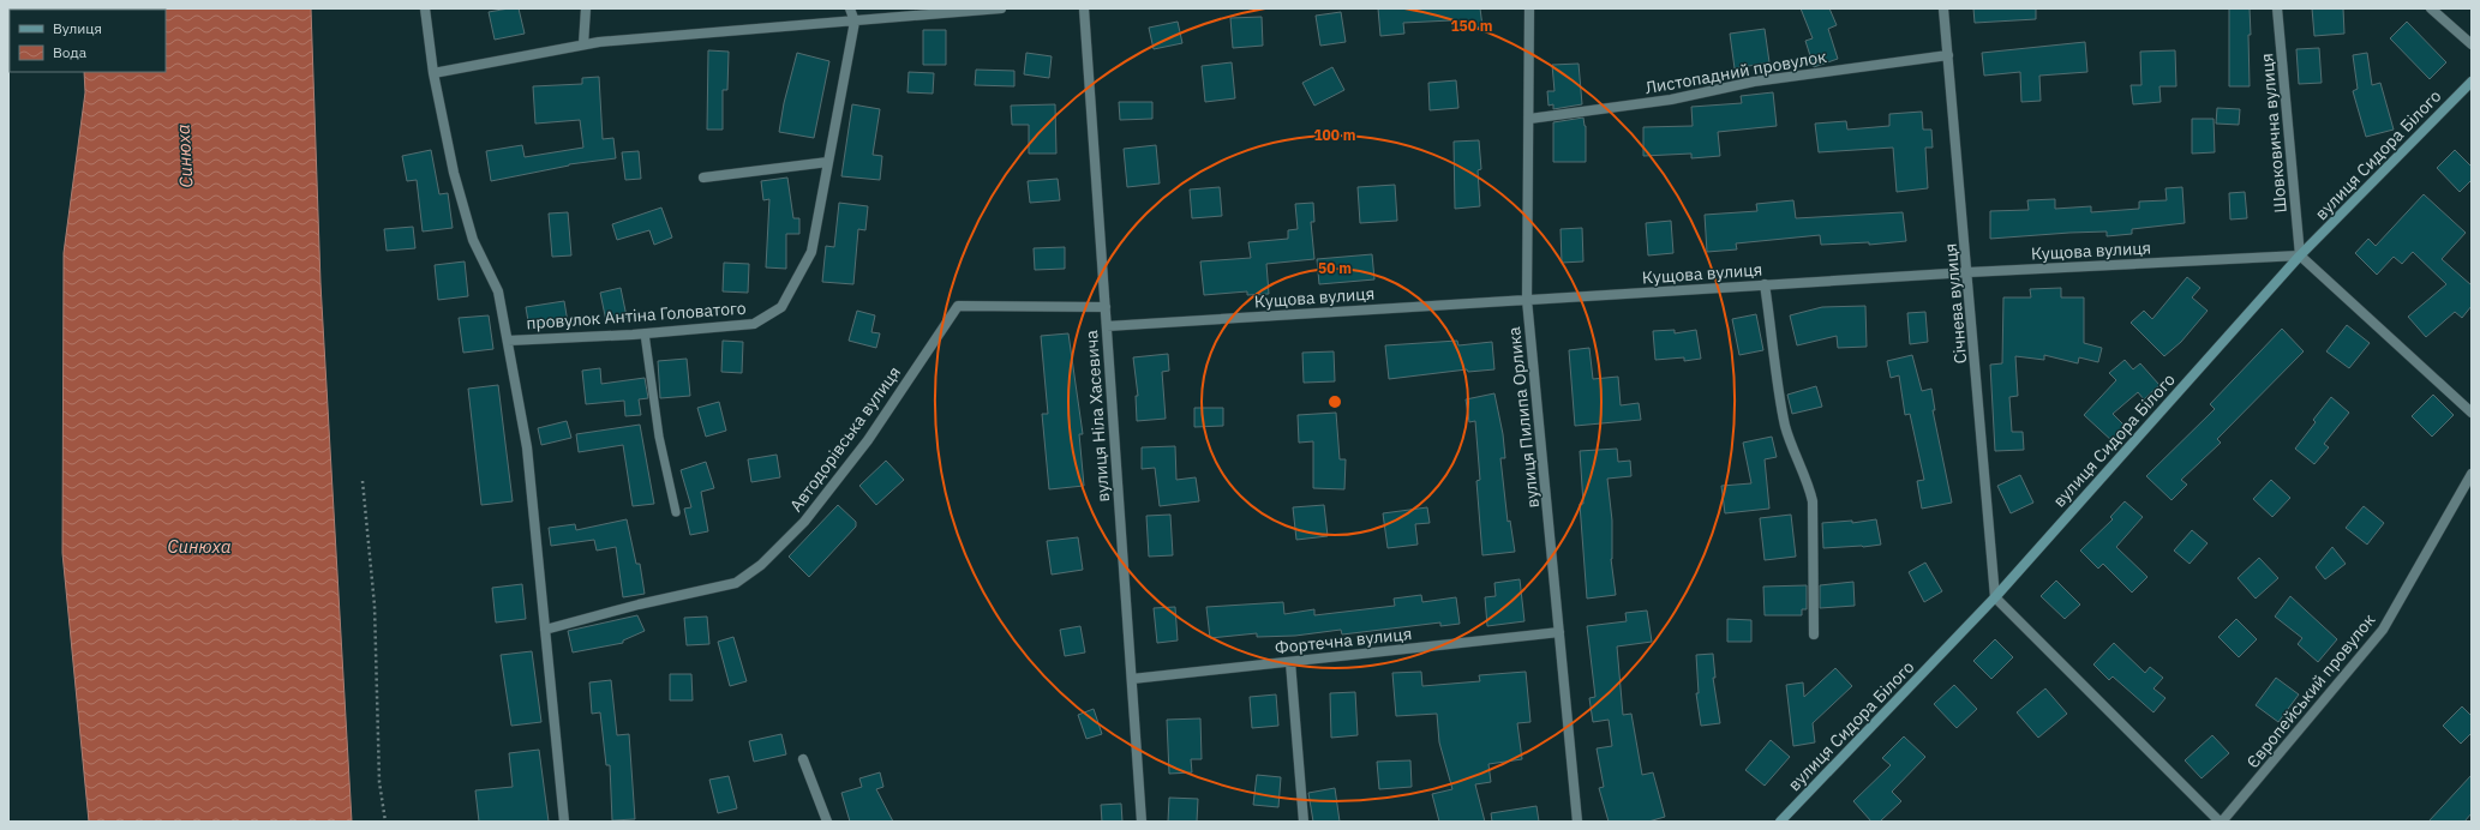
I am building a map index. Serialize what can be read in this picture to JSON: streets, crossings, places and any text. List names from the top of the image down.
{
  "streets": {
    "street": [
      "Листопадний провулок",
      "Шовковична вулиця",
      "вулиця Сидора Білого",
      "Кущова вулиця",
      "Січнева вулиця",
      "провулок Антіна Головатого",
      "вулиця Ніла Хасевича",
      "вулиця Пилипа Орлика",
      "Автодорівська вулиця",
      "Фортечна вулиця",
      "Європейський провулок"
    ]
  },
  "crossings": [
    ["Листопадний провулок", "Січнева вулиця"],
    ["Листопадний провулок", "вулиця Пилипа Орлика"],
    ["Шовковична вулиця", "вулиця Сидора Білого"],
    ["Шовковична вулиця", "Кущова вулиця"],
    ["вулиця Сидора Білого", "Кущова вулиця"],
    ["вулиця Сидора Білого", "Січнева вулиця"],
    ["вулиця Сидора Білого", "Європейський провулок"],
    ["Кущова вулиця", "Січнева вулиця"],
    ["Кущова вулиця", "вулиця Ніла Хасевича"],
    ["Кущова вулиця", "вулиця Пилипа Орлика"],
    ["Січнева вулиця", "Європейський провулок"],
    ["вулиця Ніла Хасевича", "Автодорівська вулиця"],
    ["вулиця Ніла Хасевича", "Фортечна вулиця"],
    ["вулиця Пилипа Орлика", "Фортечна вулиця"]
  ],
  "water": ["Синюха"],
  "legend": ["Вулиця", "Вода"],
  "rings": ["150 m", "100 m", "50 m"]
}
